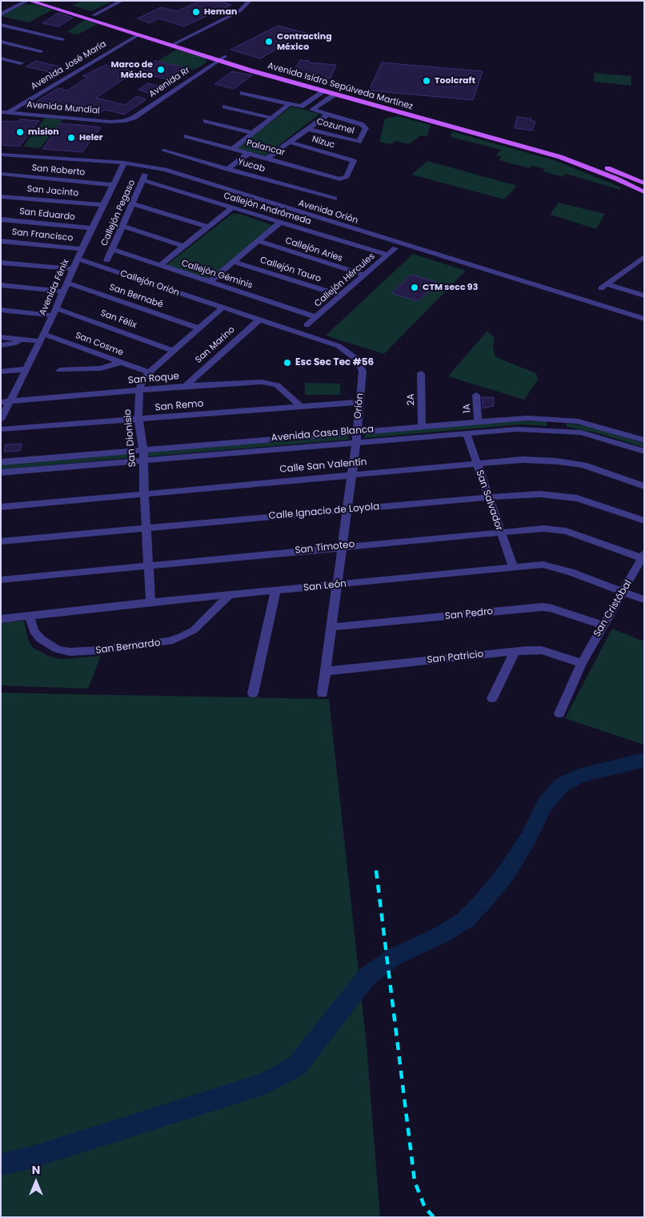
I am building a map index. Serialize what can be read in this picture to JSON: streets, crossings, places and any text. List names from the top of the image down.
{
  "streets": {
    "main road": ["Avenida Isidro Sepúlveda Martínez"],
    "street": [
      "Avenida José María",
      "Avenida Rr",
      "Avenida Mundial",
      "Cozumel",
      "Nizuc",
      "Palancar",
      "Yucab",
      "San Roberto",
      "San Jacinto",
      "Callejón Andrómeda",
      "Avenida Orión",
      "Callejón Pegaso",
      "San Eduardo",
      "San Francisco",
      "Callejón Aries",
      "Callejón Tauro",
      "Callejón Géminis",
      "Callejón Hércules",
      "Callejón Orión",
      "Avenida Fénix",
      "San Bernabé",
      "San Félix",
      "San Cosme",
      "San Marino",
      "San Roque",
      "2A",
      "San Remo",
      "Orión",
      "1A",
      "Avenida Casa Blanca",
      "San Dionisio",
      "Calle San Valentín",
      "San Salvador",
      "Calle Ignacio de Loyola",
      "San Timoteo",
      "San León",
      "San Cristóbal",
      "San Pedro",
      "San Bernardo",
      "San Patricio"
    ]
  },
  "crossings": [
    ["Avenida José María", "Avenida Isidro Sepúlveda Martínez"],
    ["Avenida José María", "Avenida Mundial"],
    ["Avenida Rr", "Avenida Isidro Sepúlveda Martínez"],
    ["Avenida Rr", "Avenida Mundial"],
    ["Nizuc", "Palancar"],
    ["San Roberto", "Avenida Fénix"],
    ["San Jacinto", "Avenida Fénix"],
    ["Callejón Andrómeda", "Callejón Pegaso"],
    ["Callejón Andrómeda", "Callejón Hércules"],
    ["Avenida Orión", "Avenida Fénix"],
    ["Callejón Pegaso", "Callejón Géminis"],
    ["San Eduardo", "Avenida Fénix"],
    ["San Francisco", "Avenida Fénix"],
    ["Callejón Aries", "Callejón Hércules"],
    ["Callejón Tauro", "Callejón Hércules"],
    ["Callejón Géminis", "Callejón Hércules"],
    ["Callejón Orión", "Avenida Fénix"],
    ["Callejón Orión", "Orión"],
    ["Callejón Orión", "San Dionisio"],
    ["Avenida Fénix", "San Bernabé"],
    ["Avenida Fénix", "San Félix"],
    ["Avenida Fénix", "San Cosme"],
    ["Avenida Fénix", "San Roque"],
    ["San Bernabé", "San Dionisio"],
    ["San Félix", "San Dionisio"],
    ["San Cosme", "San Dionisio"],
    ["San Marino", "San Roque"],
    ["San Marino", "Orión"],
    ["San Roque", "San Remo"],
    ["San Roque", "San Dionisio"],
    ["2A", "Avenida Casa Blanca"],
    ["San Remo", "Orión"],
    ["San Remo", "San Dionisio"],
    ["Orión", "Avenida Casa Blanca"],
    ["Orión", "San Dionisio"],
    ["Orión", "Calle San Valentín"],
    ["Orión", "Calle Ignacio de Loyola"],
    ["Orión", "San Timoteo"],
    ["Orión", "San León"],
    ["Orión", "San Pedro"],
    ["Orión", "San Patricio"],
    ["1A", "Avenida Casa Blanca"],
    ["Avenida Casa Blanca", "San Dionisio"],
    ["Avenida Casa Blanca", "San Salvador"],
    ["San Dionisio", "Calle San Valentín"],
    ["San Dionisio", "Calle Ignacio de Loyola"],
    ["San Dionisio", "San Timoteo"],
    ["San Dionisio", "San León"],
    ["Calle San Valentín", "San Salvador"],
    ["San Salvador", "Calle Ignacio de Loyola"],
    ["San Salvador", "San Timoteo"],
    ["San Salvador", "San León"],
    ["San Timoteo", "San Cristóbal"],
    ["San León", "San Cristóbal"],
    ["San León", "San Bernardo"],
    ["San Cristóbal", "San Pedro"],
    ["San Cristóbal", "San Patricio"]
  ],
  "places": [
    "Heman",
    "Contracting México",
    "Marco de México",
    "Toolcraft",
    "mision",
    "Heler",
    "CTM secc 93",
    "Esc Sec Tec #56"
  ],
  "north": "top"
}
